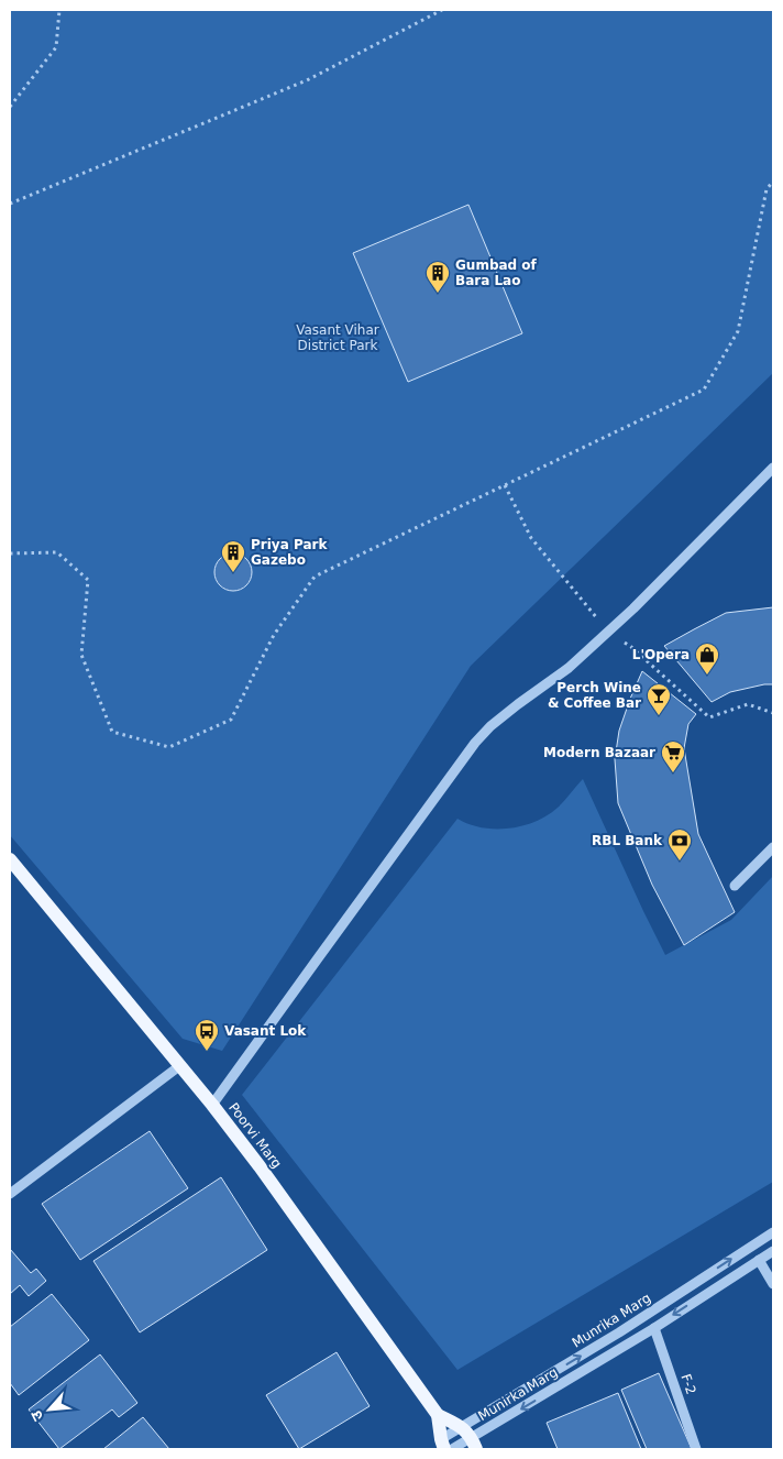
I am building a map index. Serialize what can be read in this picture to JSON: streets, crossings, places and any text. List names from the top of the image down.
{
  "streets": {
    "main road": ["Poorvi Marg"],
    "street": ["Munrika Marg", "F-2", "Munirka Marg"]
  },
  "crossings": [
    ["Poorvi Marg", "Munrika Marg"],
    ["F-2", "Munirka Marg"]
  ],
  "one_way": ["Munrika Marg", "Munirka Marg"],
  "parks": ["Vasant Vihar District Park"],
  "places": {
    "building": ["Gumbad of Bara Lao", "Priya Park Gazebo"],
    "shop": ["L'Opera"],
    "bar": ["Perch Wine & Coffee Bar"],
    "supermarket": ["Modern Bazaar"],
    "bank": ["RBL Bank"],
    "bus stop": ["Vasant Lok"]
  },
  "north": "bottom left"
}
